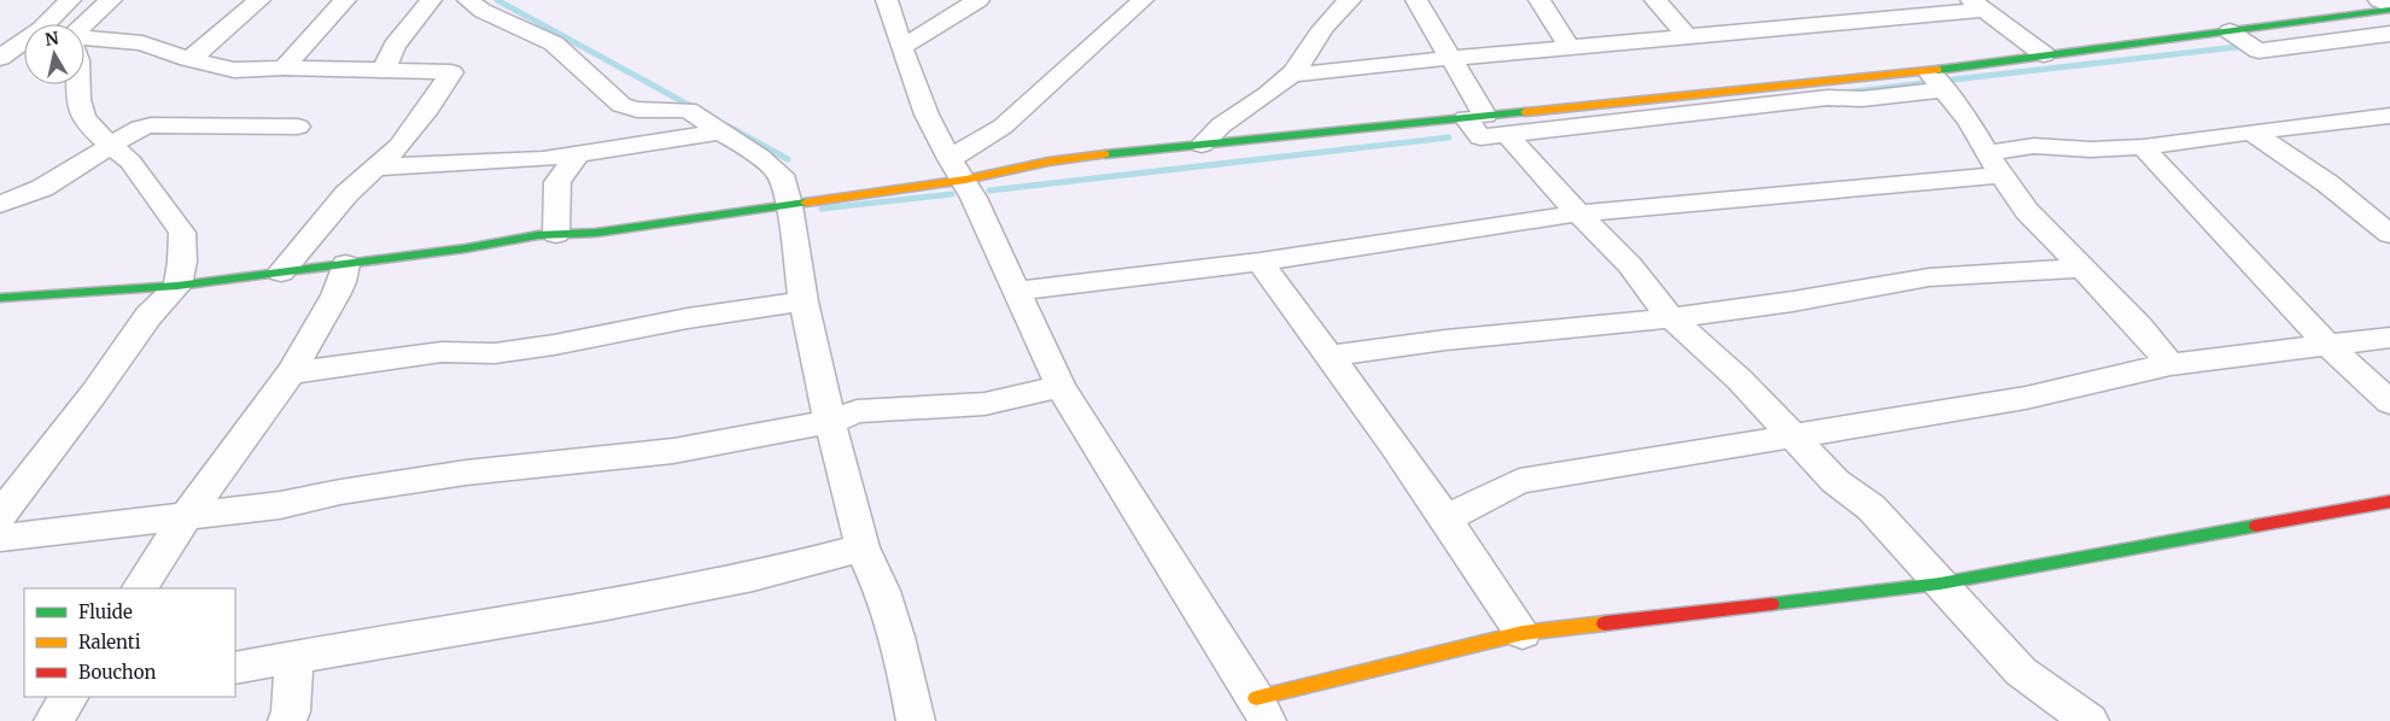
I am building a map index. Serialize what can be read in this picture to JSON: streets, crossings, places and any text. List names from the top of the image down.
{
  "legend": ["Fluide", "Ralenti", "Bouchon"],
  "north": "top"
}
